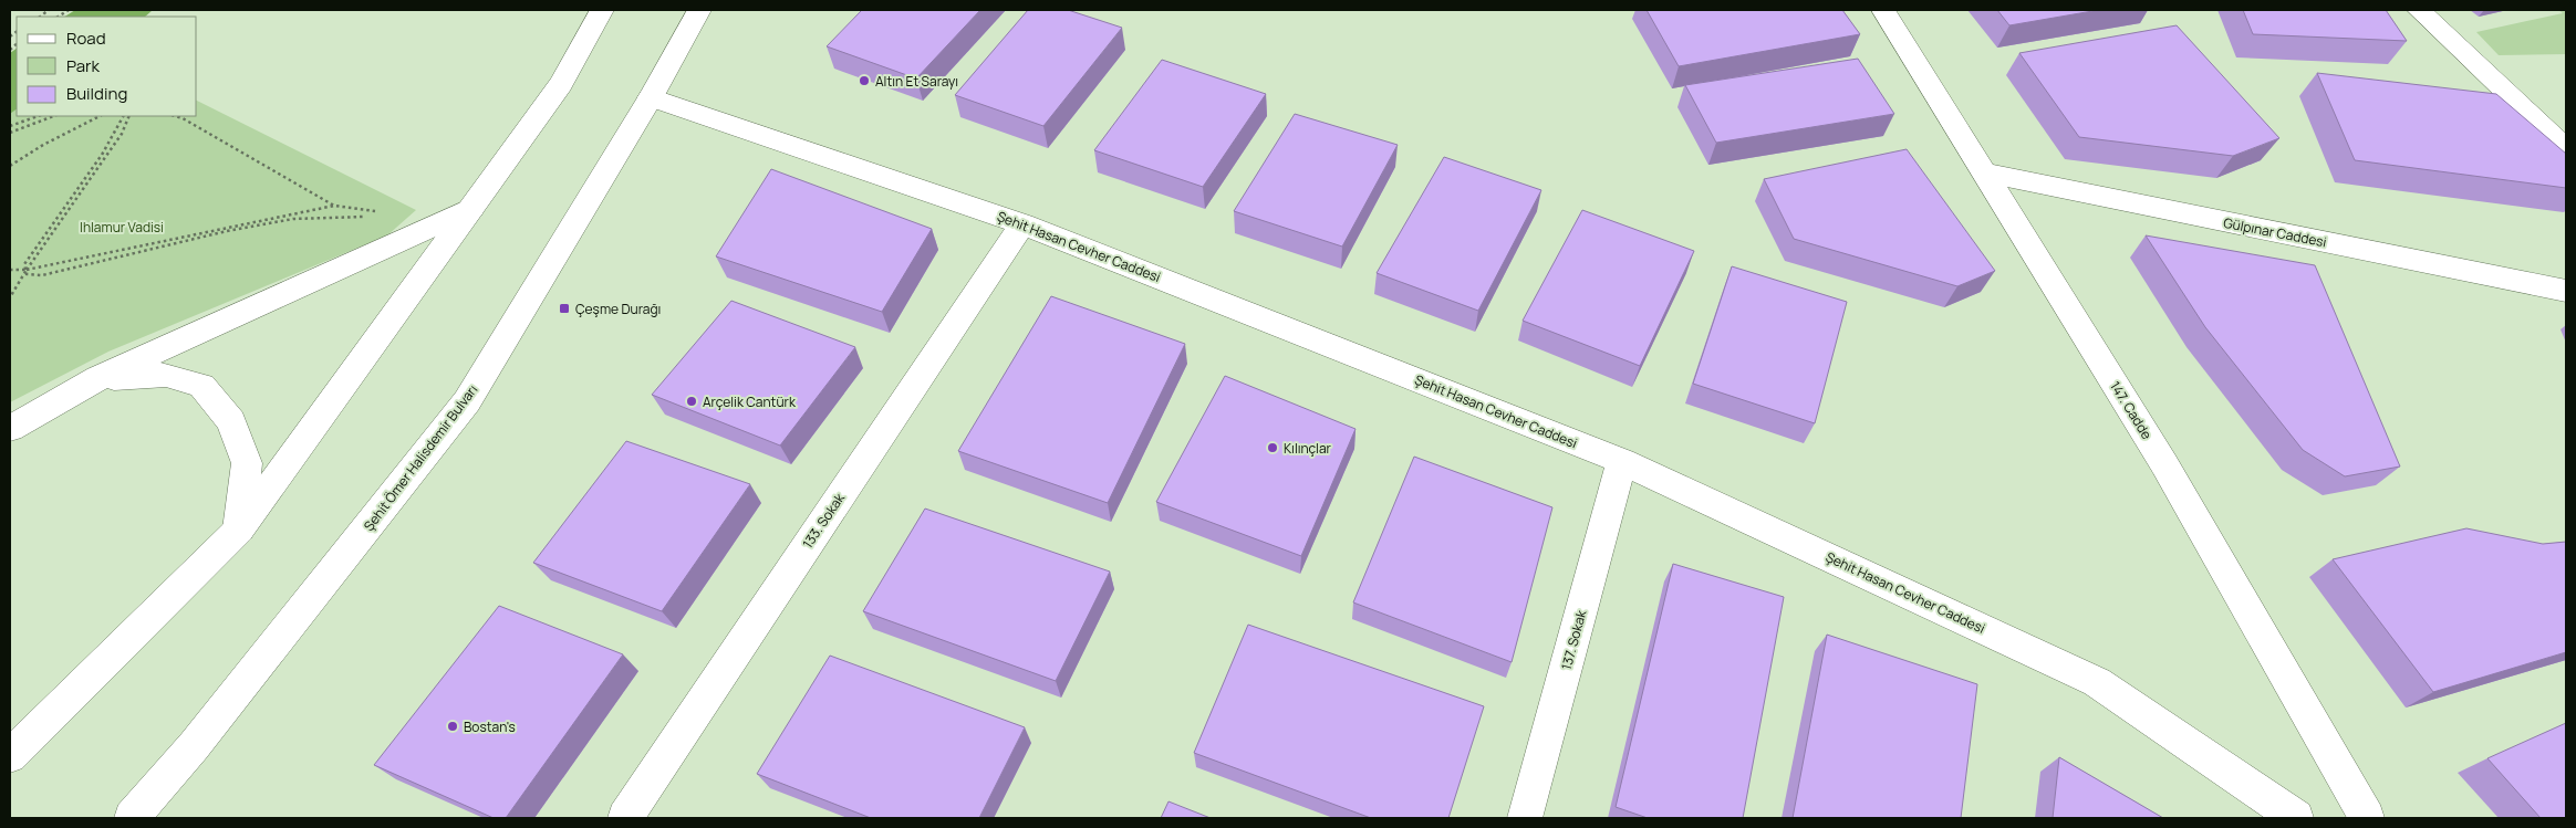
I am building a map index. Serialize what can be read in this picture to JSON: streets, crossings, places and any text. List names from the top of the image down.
{
  "streets": {
    "main road": [
      "Gülpınar Caddesi",
      "Şehit Hasan Cevher Caddesi",
      "147. Cadde",
      "Şehit Ömer Halisdemir Bulvarı",
      "133. Sokak",
      "137. Sokak"
    ]
  },
  "crossings": [
    ["Gülpınar Caddesi", "147. Cadde"],
    ["Şehit Hasan Cevher Caddesi", "Şehit Ömer Halisdemir Bulvarı"],
    ["Şehit Hasan Cevher Caddesi", "133. Sokak"],
    ["Şehit Hasan Cevher Caddesi", "137. Sokak"]
  ],
  "parks": ["Ihlamur Vadisi"],
  "places": {
    "other": [
      "Altın Et Sarayı",
      "Arçelik Cantürk",
      "Kılınçlar",
      "Bostan's"
    ],
    "transit": ["Çeşme Durağı"]
  },
  "legend": ["Road", "Park", "Building"]
}
